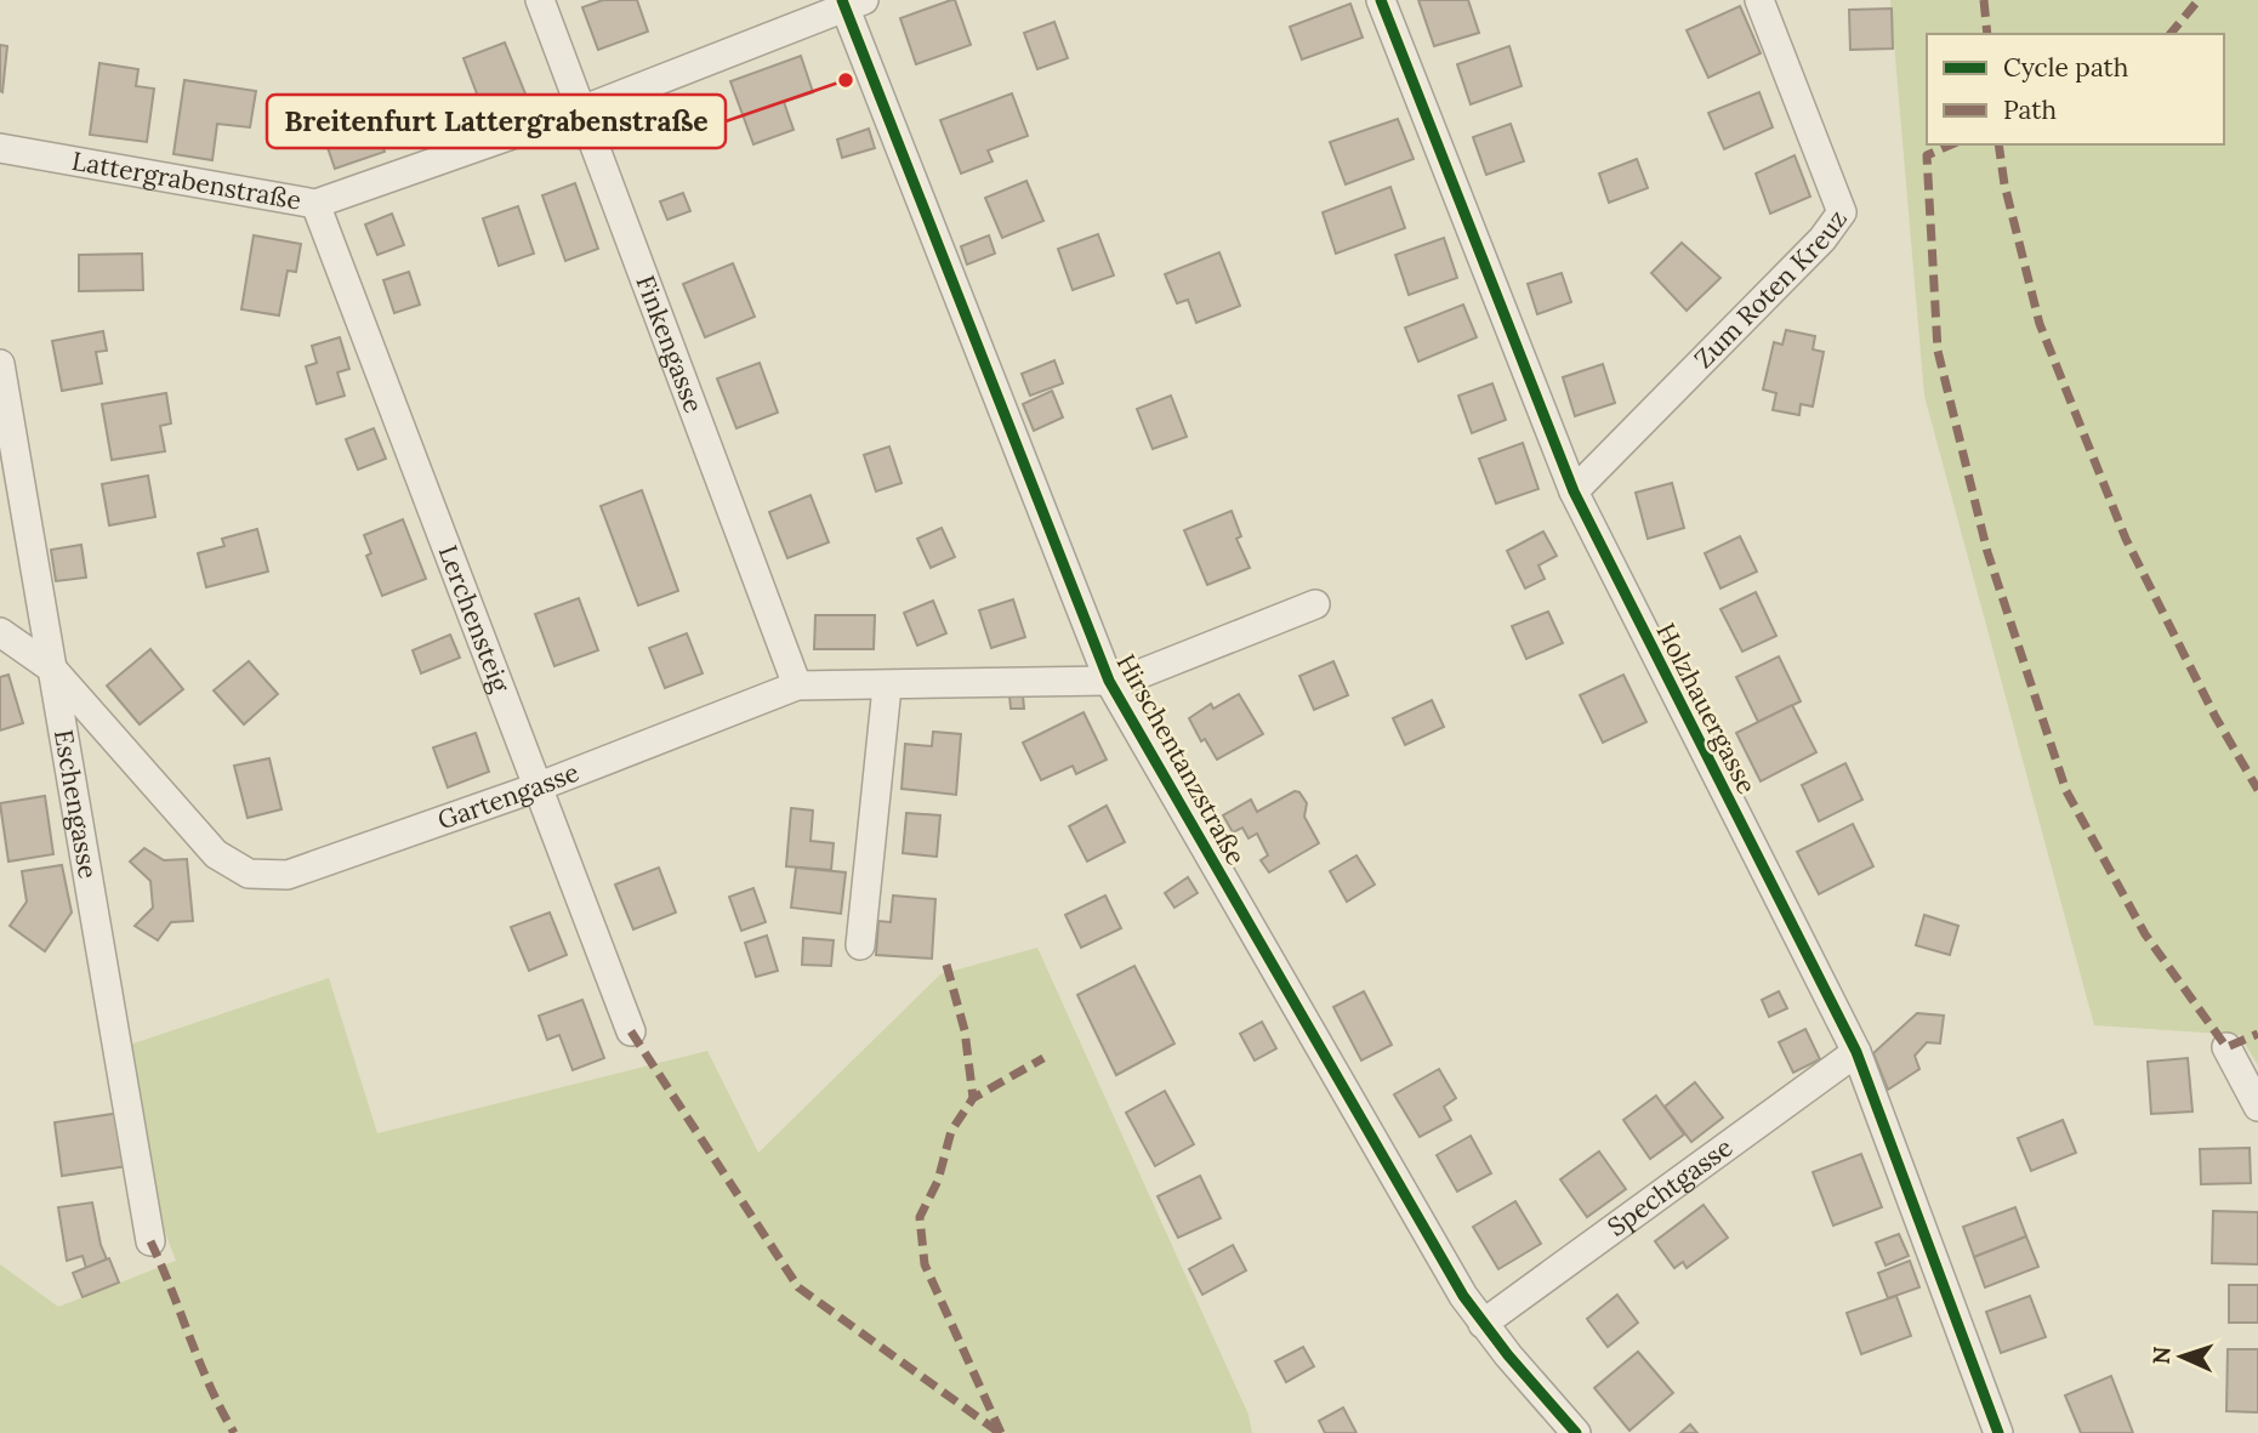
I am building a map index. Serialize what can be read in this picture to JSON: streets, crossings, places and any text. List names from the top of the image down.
{
  "streets": {
    "street": [
      "Lattergrabenstraße",
      "Zum Roten Kreuz",
      "Finkengasse",
      "Lerchensteig",
      "Holzhauergasse",
      "Hirschentanzstraße",
      "Gartengasse",
      "Eschengasse",
      "Spechtgasse"
    ]
  },
  "crossings": [
    ["Lattergrabenstraße", "Finkengasse"],
    ["Lattergrabenstraße", "Lerchensteig"],
    ["Lattergrabenstraße", "Hirschentanzstraße"],
    ["Zum Roten Kreuz", "Holzhauergasse"],
    ["Finkengasse", "Gartengasse"],
    ["Lerchensteig", "Gartengasse"],
    ["Holzhauergasse", "Spechtgasse"],
    ["Hirschentanzstraße", "Gartengasse"],
    ["Hirschentanzstraße", "Spechtgasse"],
    ["Gartengasse", "Eschengasse"]
  ],
  "places": ["Breitenfurt Lattergrabenstraße"],
  "legend": ["Cycle path", "Path"],
  "north": "left"
}
